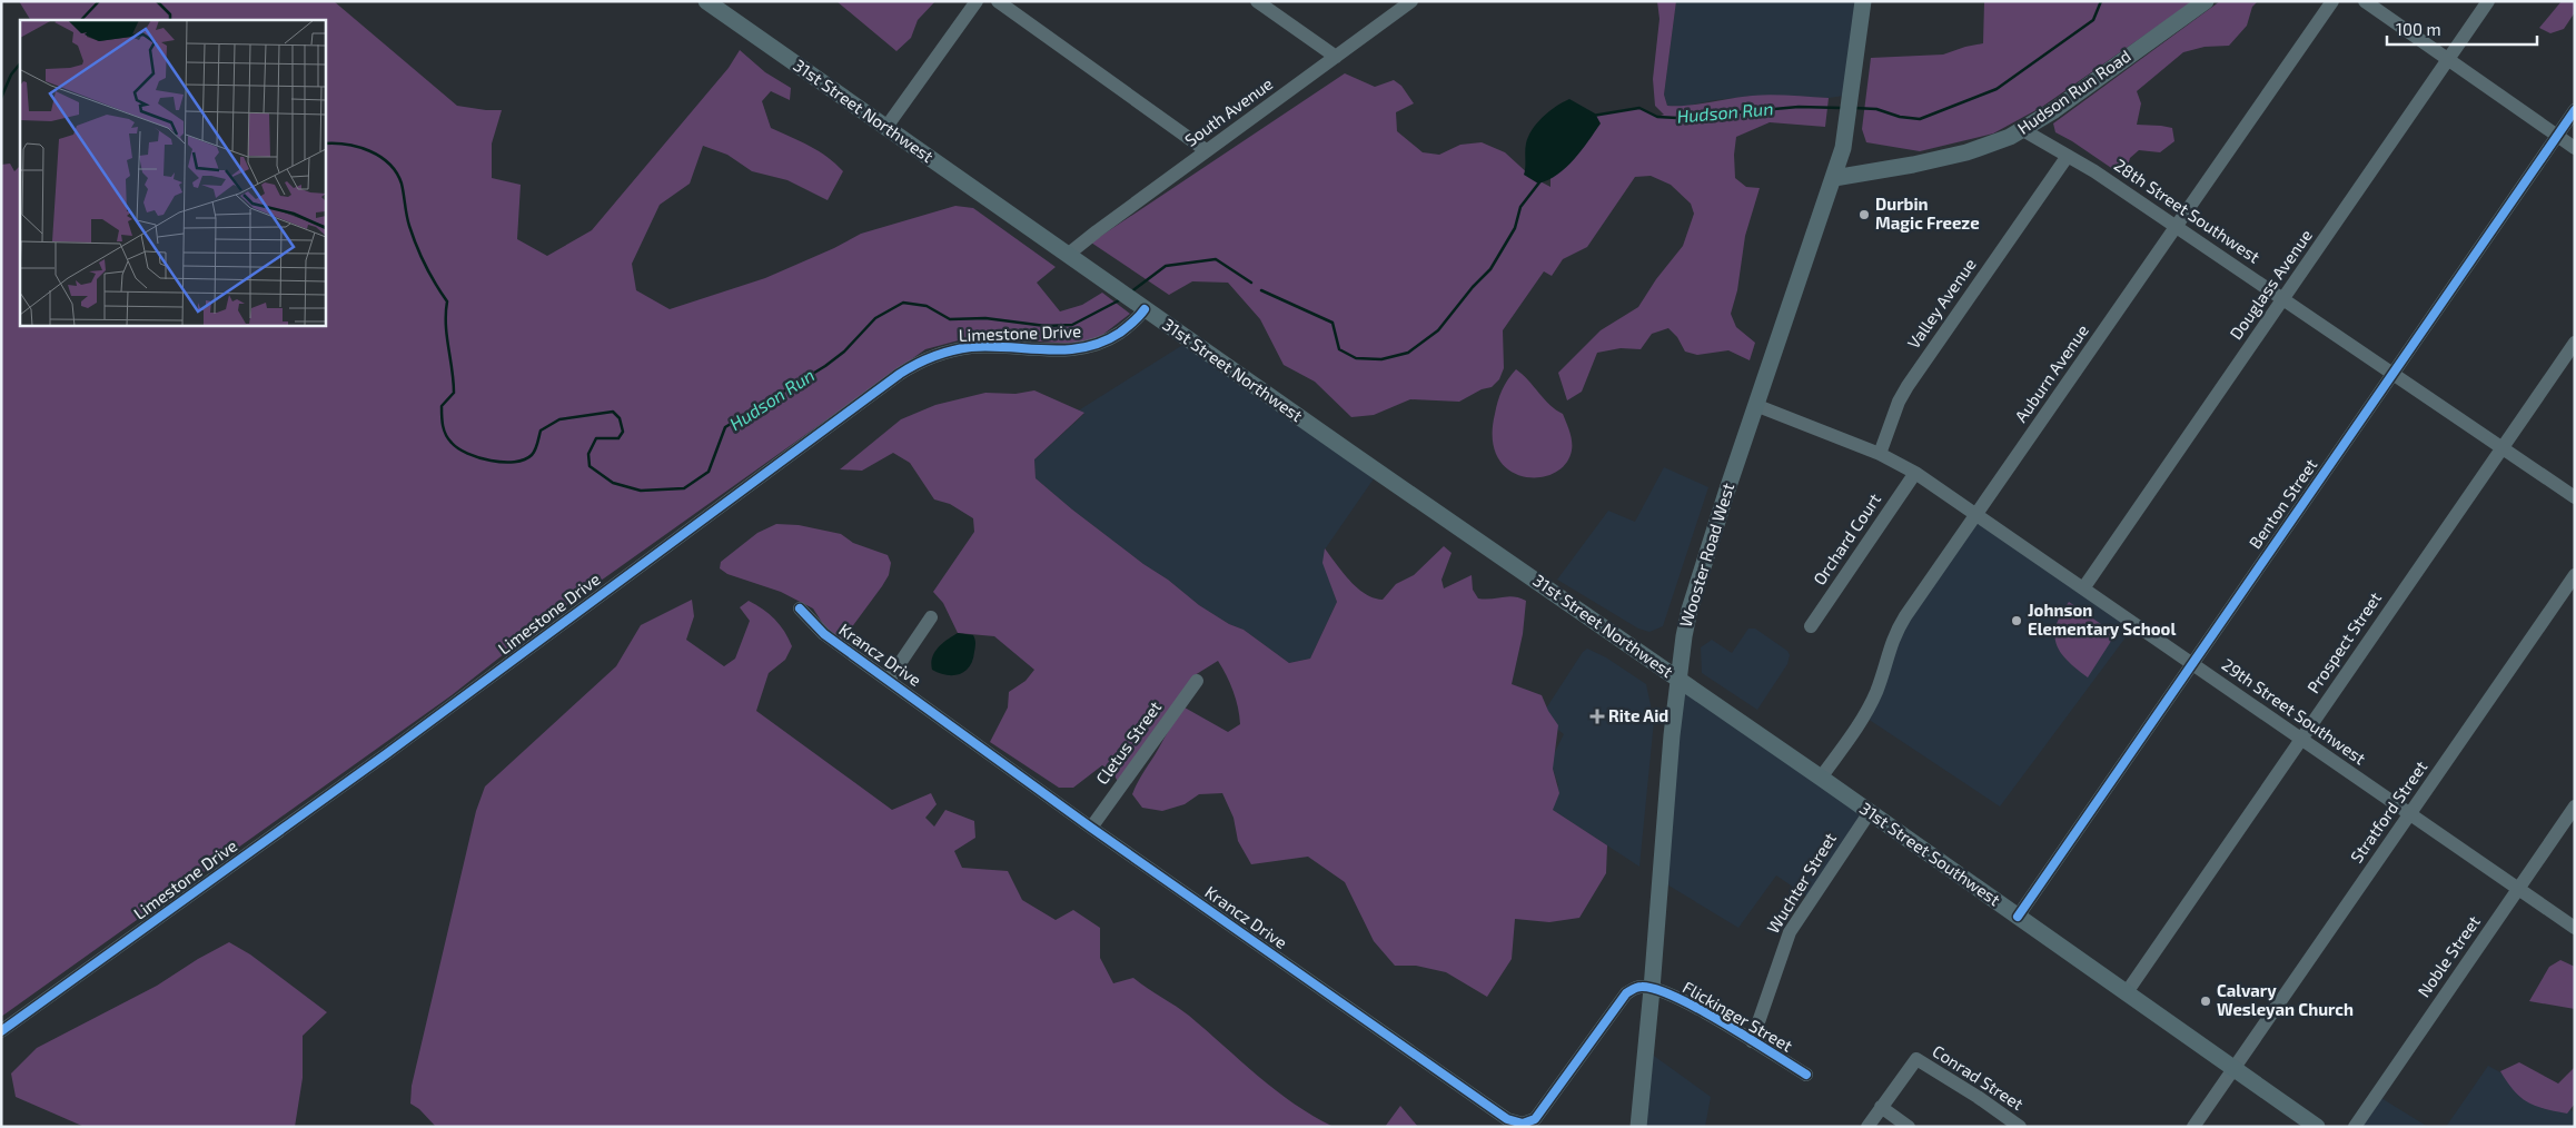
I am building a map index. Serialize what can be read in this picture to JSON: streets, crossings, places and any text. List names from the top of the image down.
{
  "streets": {
    "main road": [
      "Hudson Run Road",
      "31st Street Northwest",
      "Wooster Road West",
      "31st Street Southwest"
    ],
    "street": [
      "South Avenue",
      "28th Street Southwest",
      "Douglass Avenue",
      "Valley Avenue",
      "Limestone Drive",
      "Auburn Avenue",
      "Benton Street",
      "Orchard Court",
      "Prospect Street",
      "Krancz Drive",
      "29th Street Southwest",
      "Cletus Street",
      "Stratford Street",
      "Wuchter Street",
      "Noble Street",
      "Flickinger Street",
      "Conrad Street"
    ]
  },
  "crossings": [
    ["Hudson Run Road", "28th Street Southwest"],
    ["Hudson Run Road", "Wooster Road West"],
    ["31st Street Northwest", "South Avenue"],
    ["31st Street Northwest", "Limestone Drive"],
    ["31st Street Northwest", "Wooster Road West"],
    ["31st Street Northwest", "31st Street Southwest"],
    ["28th Street Southwest", "Douglass Avenue"],
    ["28th Street Southwest", "Valley Avenue"],
    ["28th Street Southwest", "Auburn Avenue"],
    ["28th Street Southwest", "Benton Street"],
    ["28th Street Southwest", "Prospect Street"],
    ["Douglass Avenue", "29th Street Southwest"],
    ["Valley Avenue", "29th Street Southwest"],
    ["Auburn Avenue", "29th Street Southwest"],
    ["Auburn Avenue", "31st Street Southwest"],
    ["Benton Street", "29th Street Southwest"],
    ["Benton Street", "31st Street Southwest"],
    ["Orchard Court", "29th Street Southwest"],
    ["Wooster Road West", "Krancz Drive"],
    ["Wooster Road West", "29th Street Southwest"],
    ["Wooster Road West", "31st Street Southwest"],
    ["Wooster Road West", "Flickinger Street"],
    ["Prospect Street", "29th Street Southwest"],
    ["Prospect Street", "31st Street Southwest"],
    ["Krancz Drive", "Cletus Street"],
    ["Krancz Drive", "Flickinger Street"],
    ["29th Street Southwest", "Stratford Street"],
    ["29th Street Southwest", "Noble Street"],
    ["Stratford Street", "31st Street Southwest"],
    ["31st Street Southwest", "Wuchter Street"],
    ["Wuchter Street", "Flickinger Street"]
  ],
  "water": ["Hudson Run"],
  "places": {
    "other": ["Durbin Magic Freeze", "Johnson Elementary School", "Calvary Wesleyan Church"],
    "health": ["Rite Aid"]
  },
  "scale_bar": "100 m"
}
